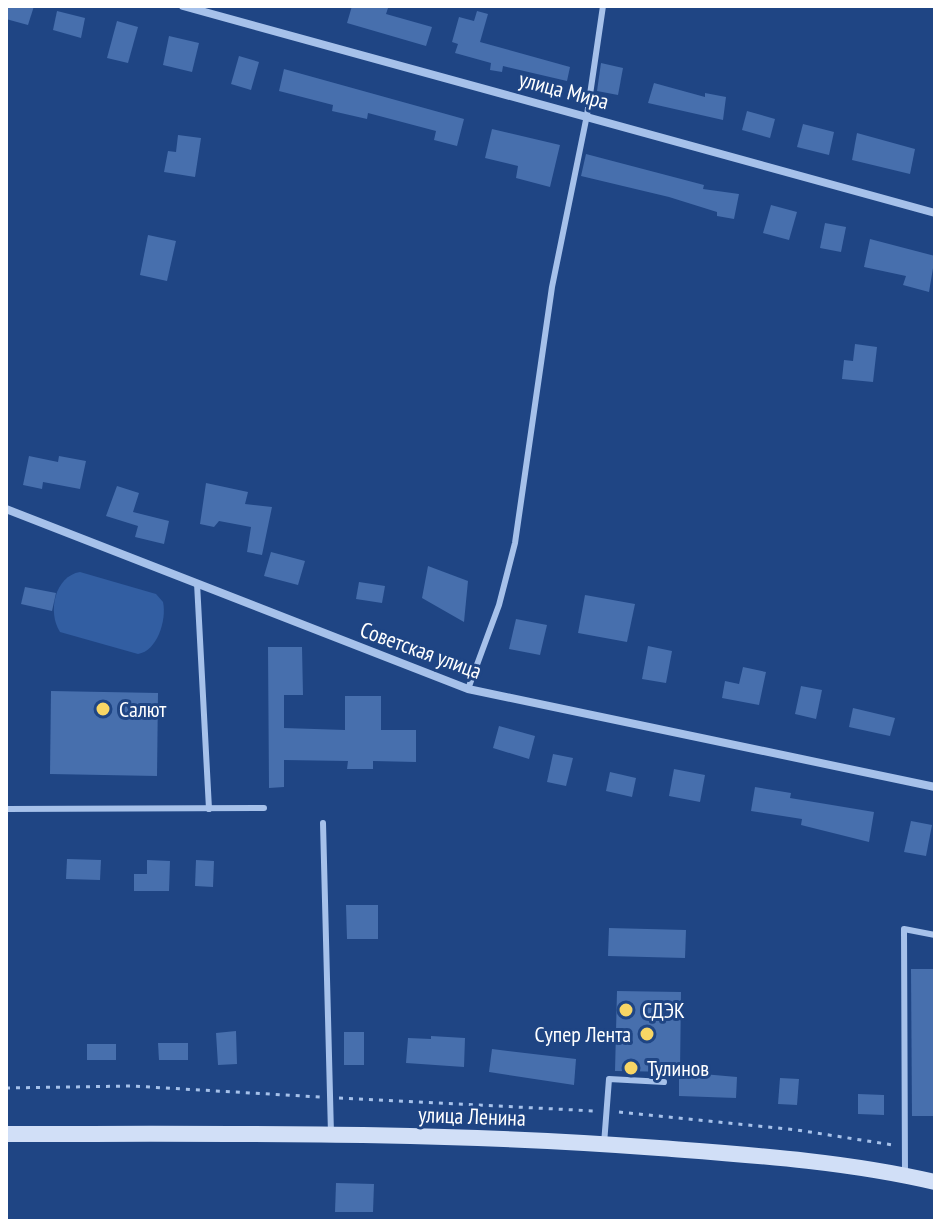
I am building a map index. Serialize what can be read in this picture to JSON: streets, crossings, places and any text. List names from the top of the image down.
{
  "streets": {
    "street": ["улица Мира", "Советская улица", "улица Ленина"]
  },
  "places": [
    "Салют",
    "СДЭК",
    "Супер Лента",
    "Тулинов"
  ]
}
